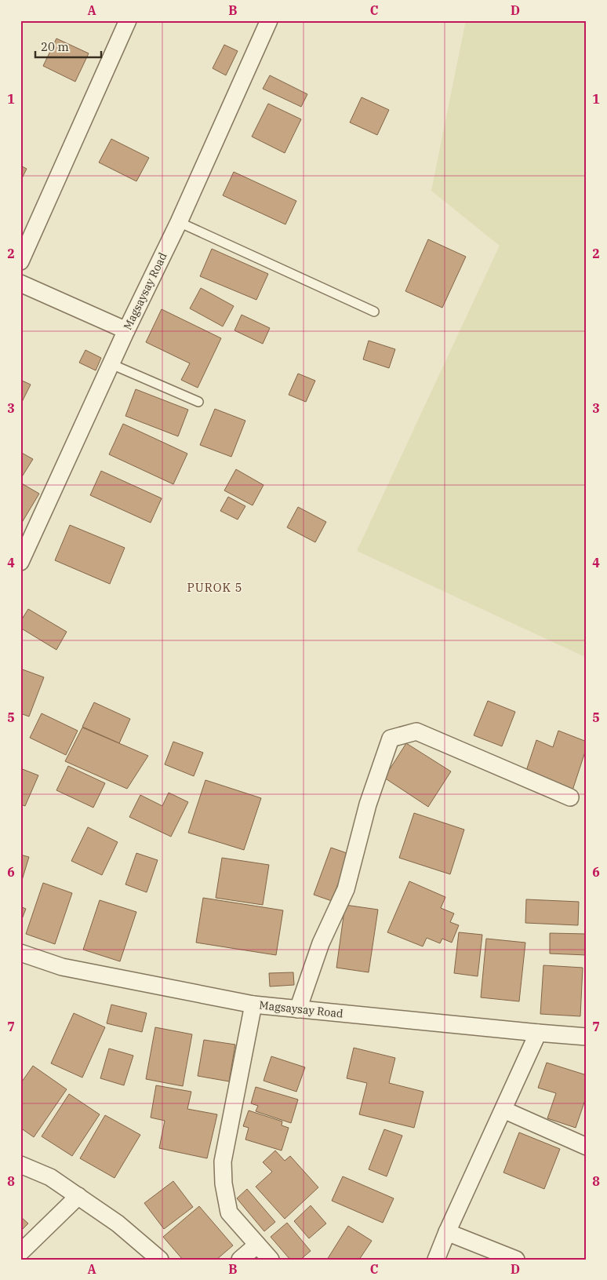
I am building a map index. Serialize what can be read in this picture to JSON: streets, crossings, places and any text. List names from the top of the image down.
{
  "streets": {
    "street": ["Magsaysay Road"]
  },
  "districts": ["PUROK 5"],
  "scale_bar": "20 m",
  "grid": {
    "columns": [
      "A",
      "B",
      "C",
      "D"
    ],
    "rows": [
      "1",
      "2",
      "3",
      "4",
      "5",
      "6",
      "7",
      "8"
    ]
  }
}
